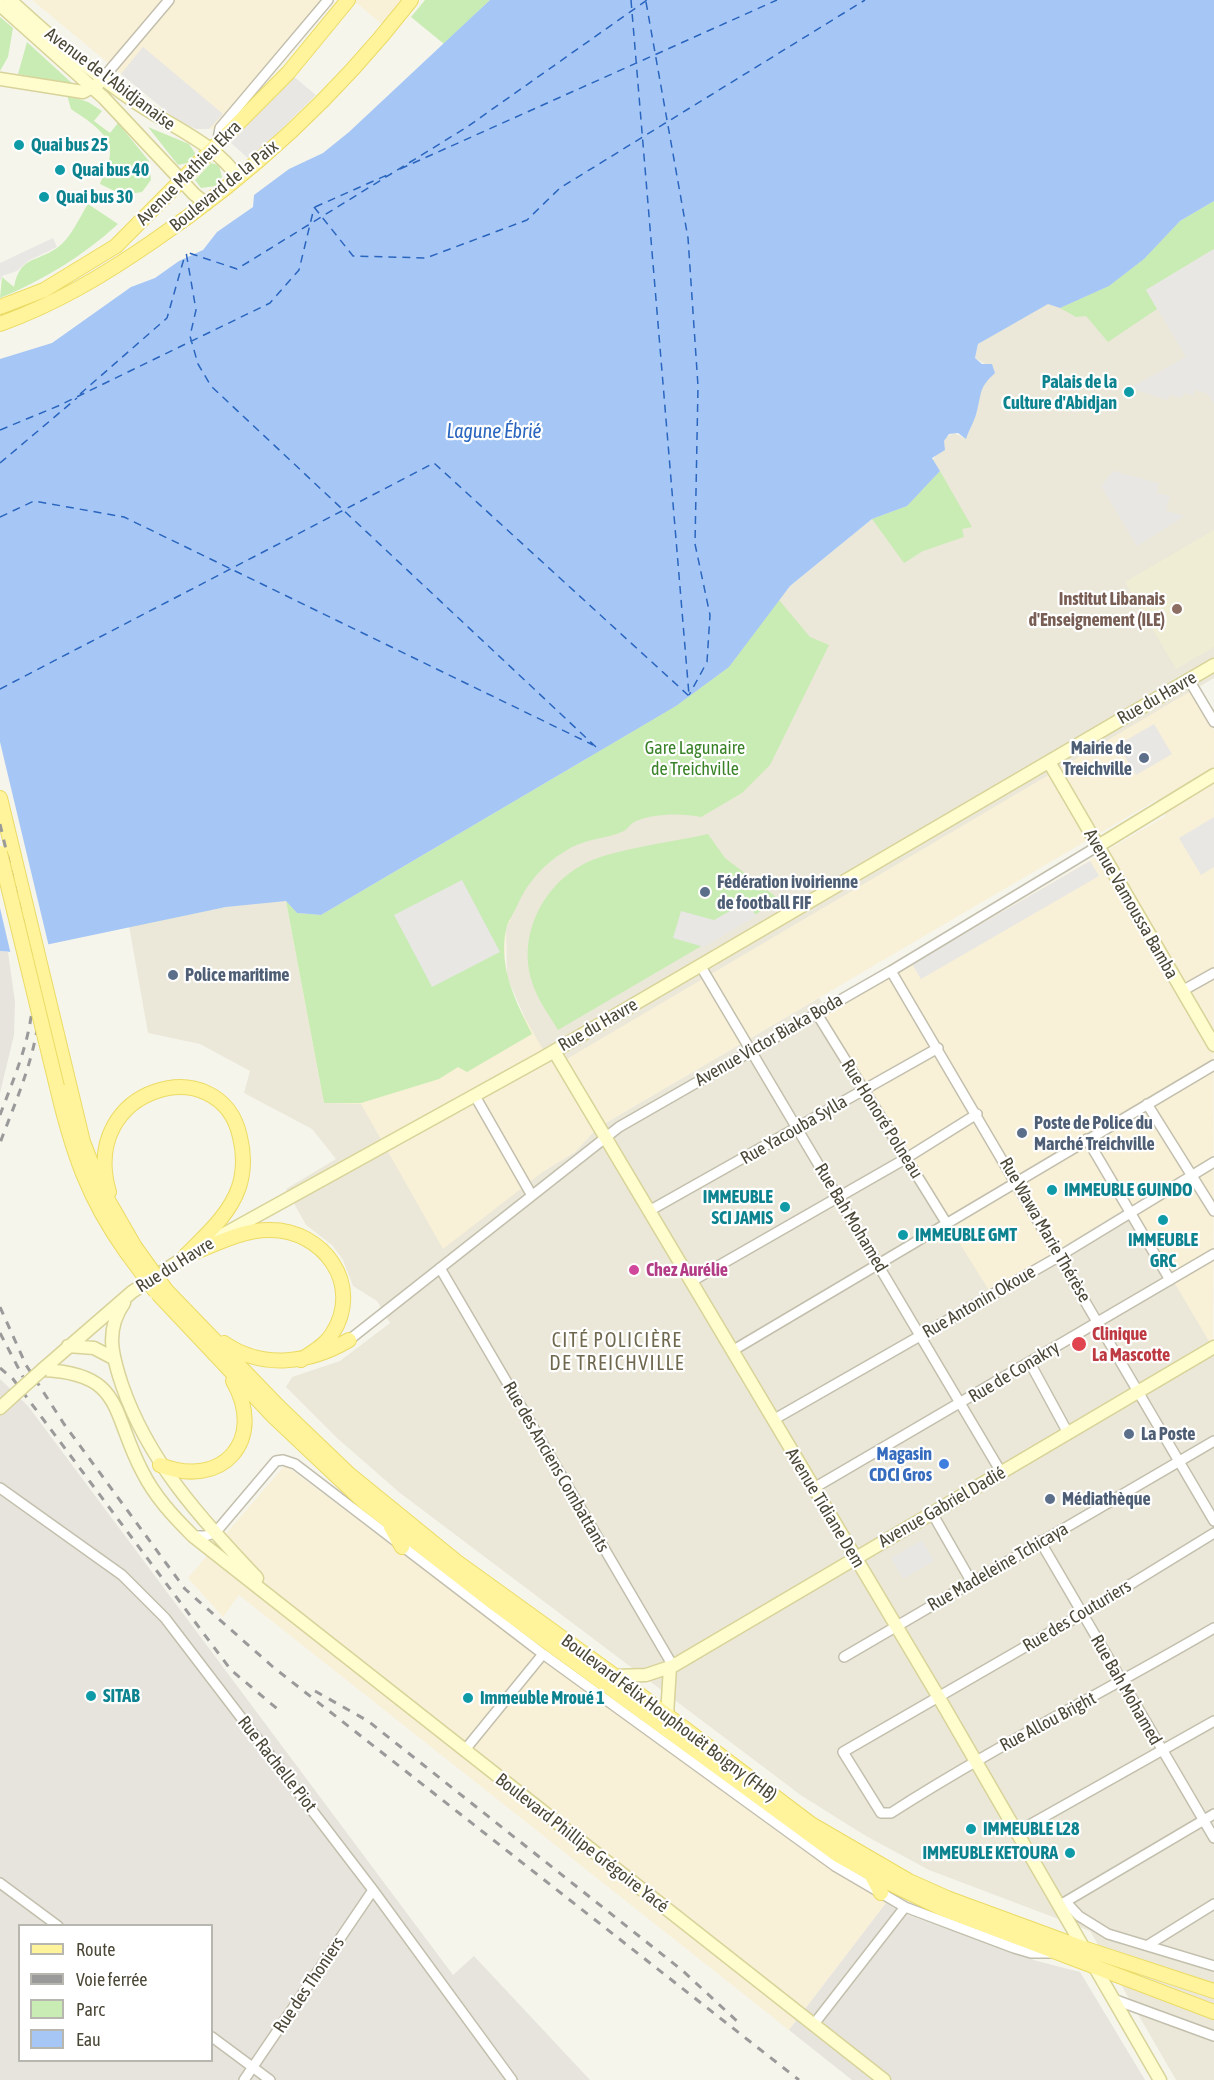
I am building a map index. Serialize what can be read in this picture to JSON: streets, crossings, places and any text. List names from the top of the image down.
{
  "streets": {
    "main road": ["Avenue Mathieu Ekra", "Boulevard de la Paix", "Boulevard Félix Houphouët Boigny (FHB)"],
    "street": [
      "Avenue de l'Abidjanaise",
      "Rue du Havre",
      "Avenue Vamoussa Bamba",
      "Avenue Victor Biaka Boda",
      "Rue Honoré Polneau",
      "Rue Yacouba Sylla",
      "Rue Bah Mohamed",
      "Rue Wawa Marie Thérèse",
      "Rue Antonin Okoue",
      "Rue de Conakry",
      "Rue des Anciens Combattants",
      "Avenue Gabriel Dadié",
      "Avenue Tidiane Dem",
      "Rue Madeleine Tchicaya",
      "Rue des Couturiers",
      "Rue Allou Bright",
      "Rue Rachelle Piot",
      "Boulevard Phillipe Grégoire Yacé",
      "Rue des Thoniers"
    ]
  },
  "crossings": [
    ["Avenue de l'Abidjanaise", "Avenue Mathieu Ekra"],
    ["Avenue de l'Abidjanaise", "Boulevard de la Paix"],
    ["Rue du Havre", "Avenue Vamoussa Bamba"],
    ["Rue du Havre", "Rue Bah Mohamed"],
    ["Rue du Havre", "Avenue Tidiane Dem"],
    ["Rue du Havre", "Boulevard Phillipe Grégoire Yacé"],
    ["Avenue Vamoussa Bamba", "Avenue Victor Biaka Boda"],
    ["Avenue Victor Biaka Boda", "Rue Honoré Polneau"],
    ["Avenue Victor Biaka Boda", "Rue Bah Mohamed"],
    ["Avenue Victor Biaka Boda", "Rue Wawa Marie Thérèse"],
    ["Avenue Victor Biaka Boda", "Rue des Anciens Combattants"],
    ["Avenue Victor Biaka Boda", "Avenue Tidiane Dem"],
    ["Rue Honoré Polneau", "Rue Yacouba Sylla"],
    ["Rue Yacouba Sylla", "Rue Bah Mohamed"],
    ["Rue Yacouba Sylla", "Rue Wawa Marie Thérèse"],
    ["Rue Yacouba Sylla", "Avenue Tidiane Dem"],
    ["Rue Bah Mohamed", "Rue Antonin Okoue"],
    ["Rue Bah Mohamed", "Rue de Conakry"],
    ["Rue Bah Mohamed", "Avenue Gabriel Dadié"],
    ["Rue Bah Mohamed", "Rue Madeleine Tchicaya"],
    ["Rue Bah Mohamed", "Rue des Couturiers"],
    ["Rue Bah Mohamed", "Rue Allou Bright"],
    ["Rue Wawa Marie Thérèse", "Rue Antonin Okoue"],
    ["Rue Wawa Marie Thérèse", "Rue de Conakry"],
    ["Rue Wawa Marie Thérèse", "Avenue Gabriel Dadié"],
    ["Rue Wawa Marie Thérèse", "Rue Madeleine Tchicaya"],
    ["Rue Antonin Okoue", "Avenue Tidiane Dem"],
    ["Rue de Conakry", "Avenue Tidiane Dem"],
    ["Rue des Anciens Combattants", "Avenue Gabriel Dadié"],
    ["Avenue Gabriel Dadié", "Avenue Tidiane Dem"],
    ["Avenue Gabriel Dadié", "Boulevard Félix Houphouët Boigny (FHB)"],
    ["Avenue Tidiane Dem", "Rue Madeleine Tchicaya"],
    ["Avenue Tidiane Dem", "Rue des Couturiers"],
    ["Avenue Tidiane Dem", "Boulevard Félix Houphouët Boigny (FHB)"],
    ["Avenue Tidiane Dem", "Rue Allou Bright"],
    ["Rue des Couturiers", "Rue Allou Bright"],
    ["Boulevard Félix Houphouët Boigny (FHB)", "Boulevard Phillipe Grégoire Yacé"],
    ["Rue Rachelle Piot", "Rue des Thoniers"]
  ],
  "districts": ["CITÉ POLICIÈRE DE TREICHVILLE"],
  "water": ["Lagune Ébrié"],
  "parks": ["Gare Lagunaire de Treichville"],
  "places": [
    "Quai bus 25",
    "Quai bus 40",
    "Quai bus 30",
    "Palais de la Culture d'Abidjan",
    "Institut Libanais d'Enseignement (ILE)",
    "Mairie de Treichville",
    "Fédération ivoirienne de football FIF",
    "Police maritime",
    "Poste de Police du Marché Treichville",
    "IMMEUBLE GUINDO",
    "IMMEUBLE SCI JAMIS",
    "IMMEUBLE GRC",
    "IMMEUBLE GMT",
    "Chez Aurélie",
    "Clinique La Mascotte",
    "La Poste",
    "Magasin CDCI Gros",
    "Médiathèque",
    "SITAB",
    "Immeuble Mroué 1",
    "IMMEUBLE L28",
    "IMMEUBLE KETOURA"
  ],
  "legend": [
    "Route",
    "Voie ferrée",
    "Parc",
    "Eau"
  ]
}
